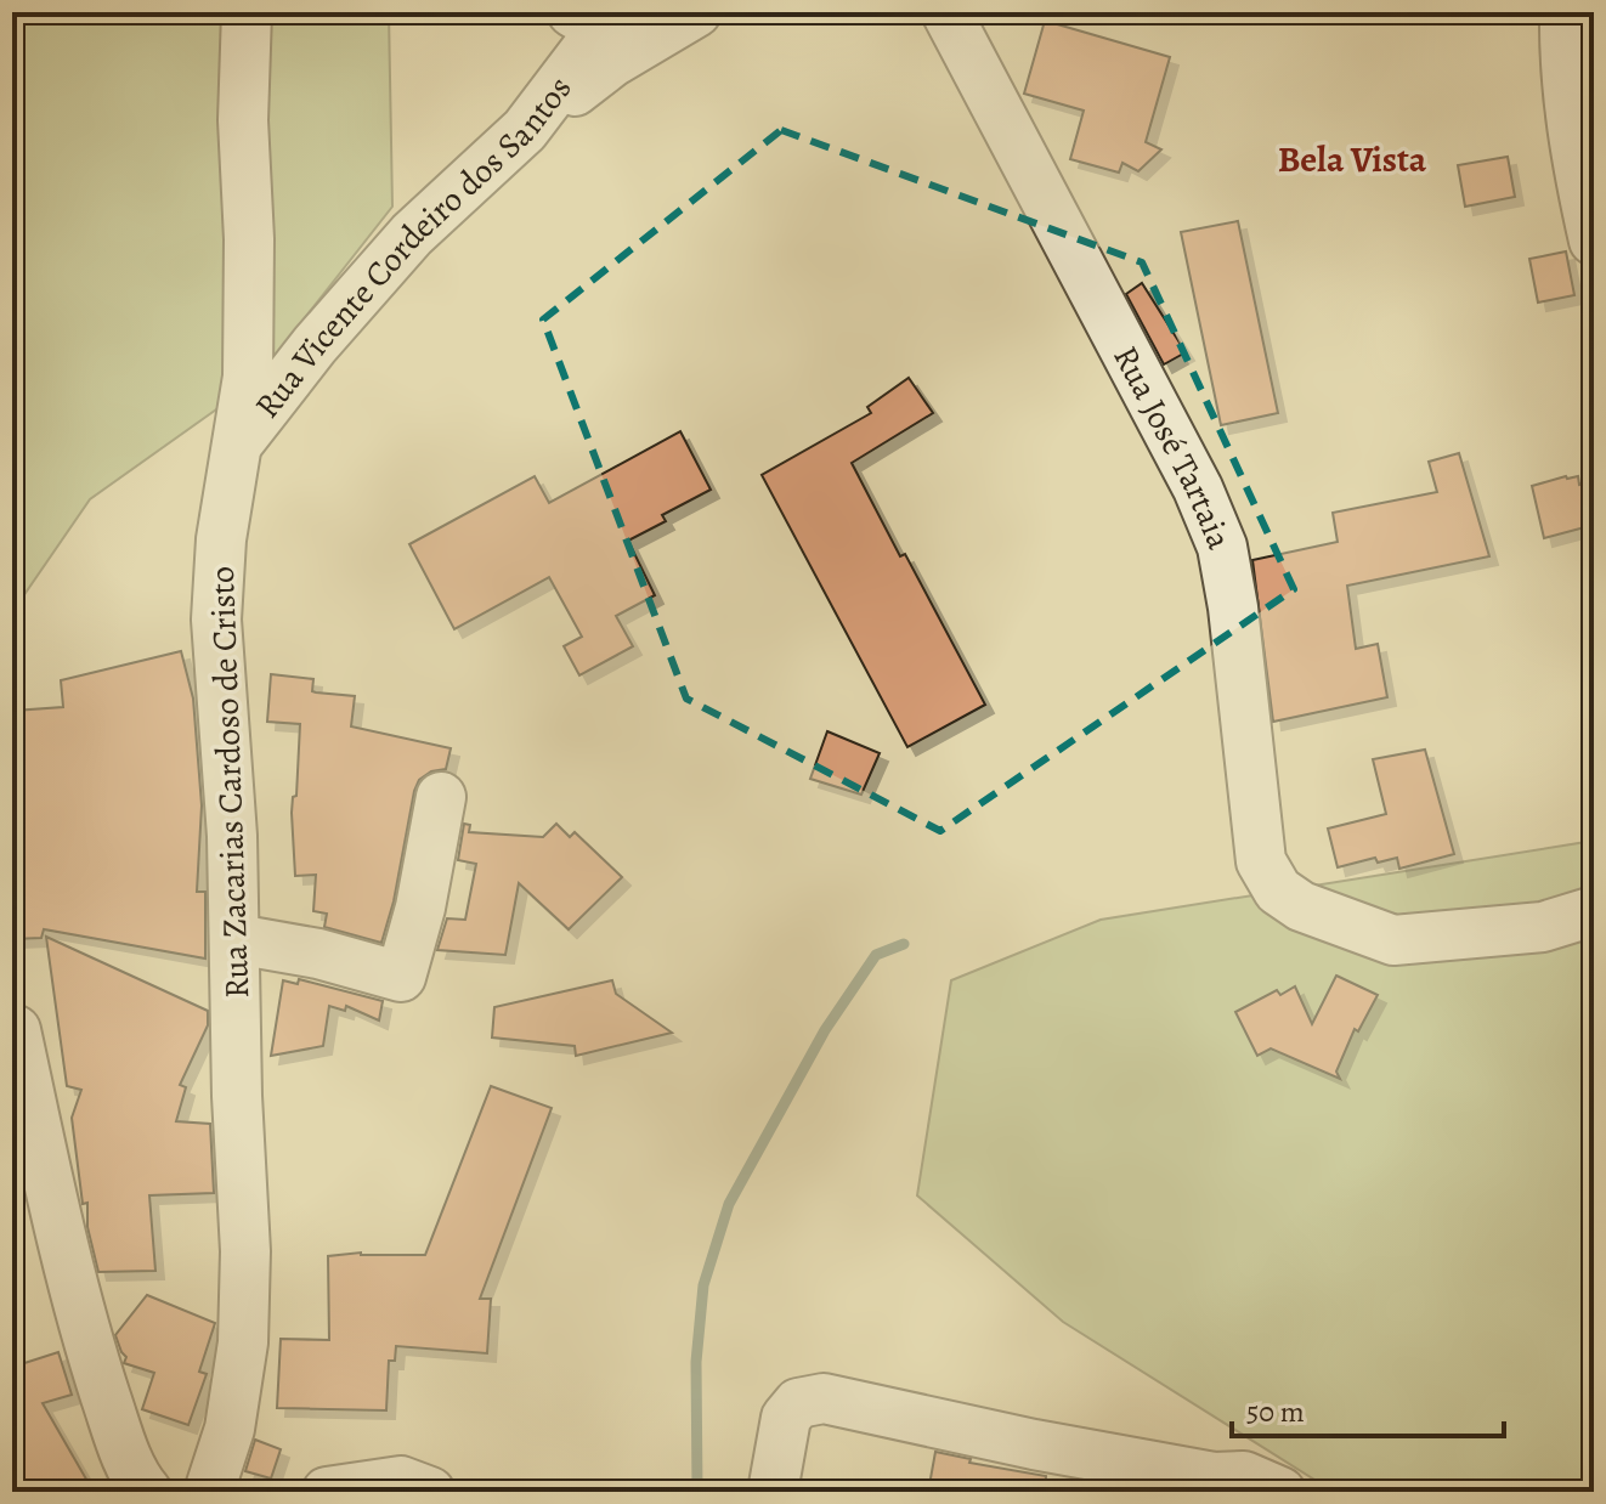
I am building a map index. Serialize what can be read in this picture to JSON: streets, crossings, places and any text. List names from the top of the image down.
{
  "streets": {
    "street": ["Rua Vicente Cordeiro dos Santos", "Rua José Tartaia", "Rua Zacarias Cardoso de Cristo"]
  },
  "crossings": [
    ["Rua Vicente Cordeiro dos Santos", "Rua Zacarias Cardoso de Cristo"]
  ],
  "districts": ["Bela Vista"],
  "scale_bar": "50 m"
}
